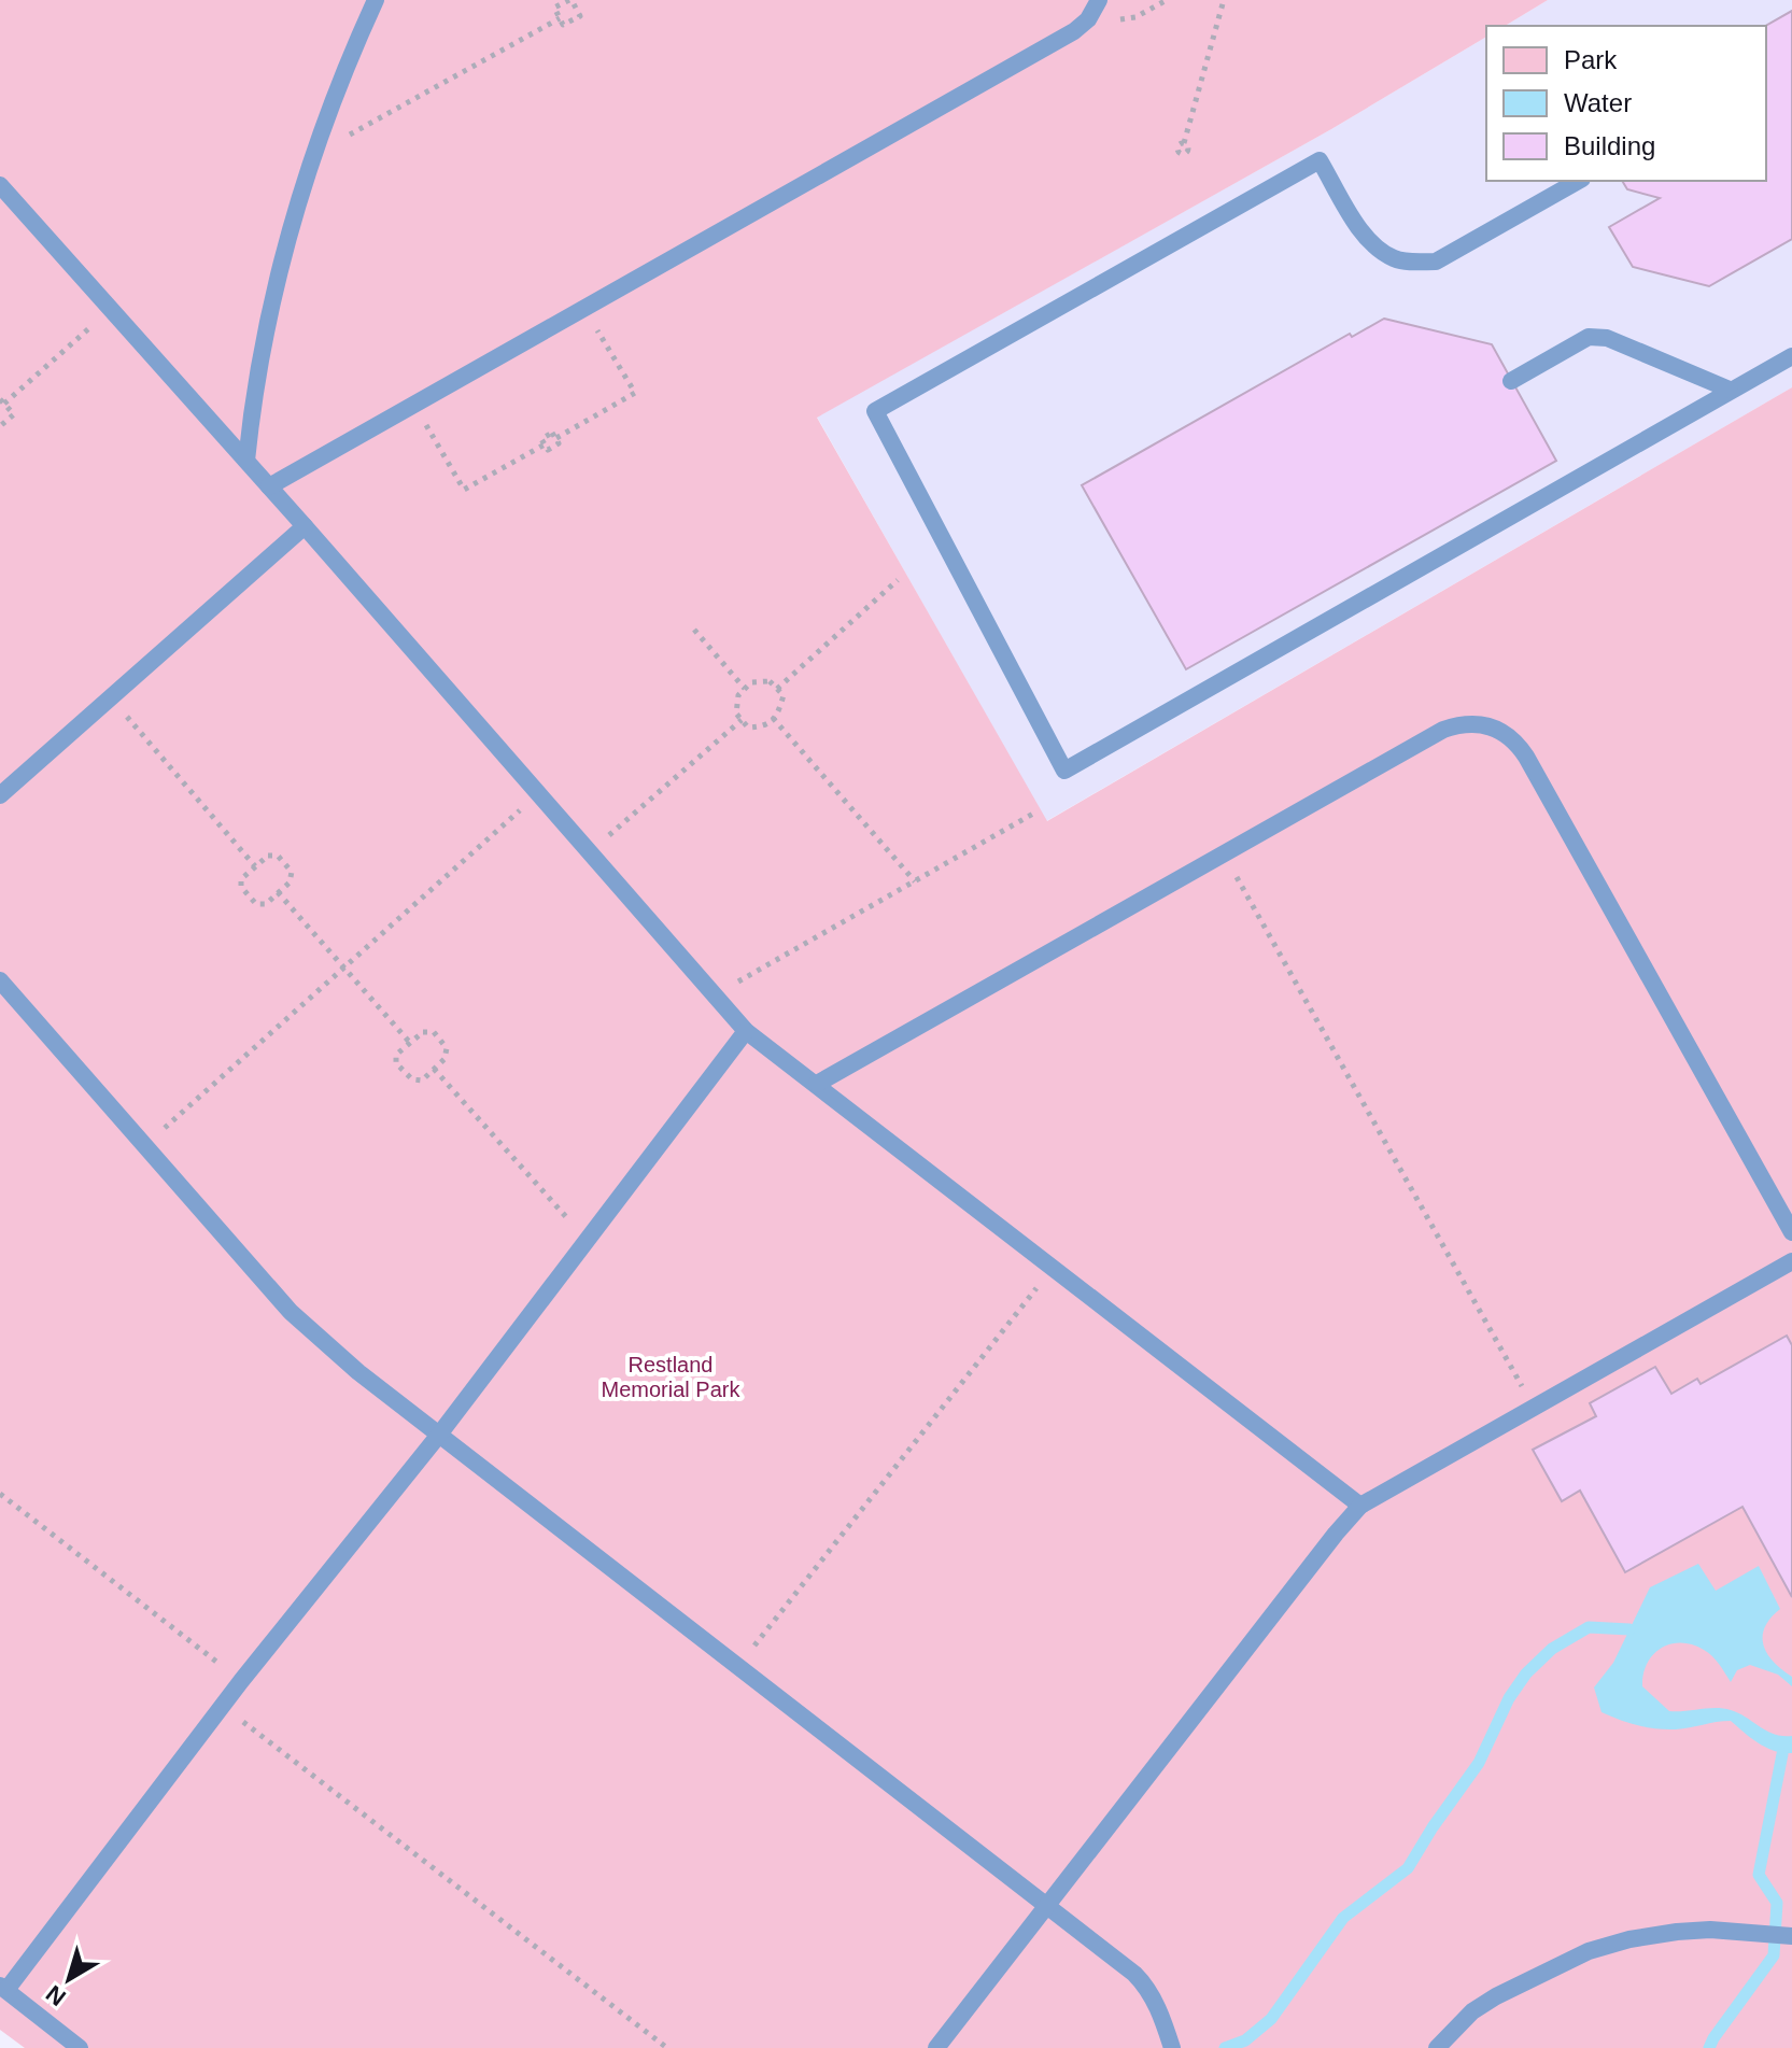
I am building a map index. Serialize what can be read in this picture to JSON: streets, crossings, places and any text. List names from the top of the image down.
{
  "parks": ["Restland Memorial Park"],
  "legend": ["Park", "Water", "Building"],
  "north": "bottom left"
}
